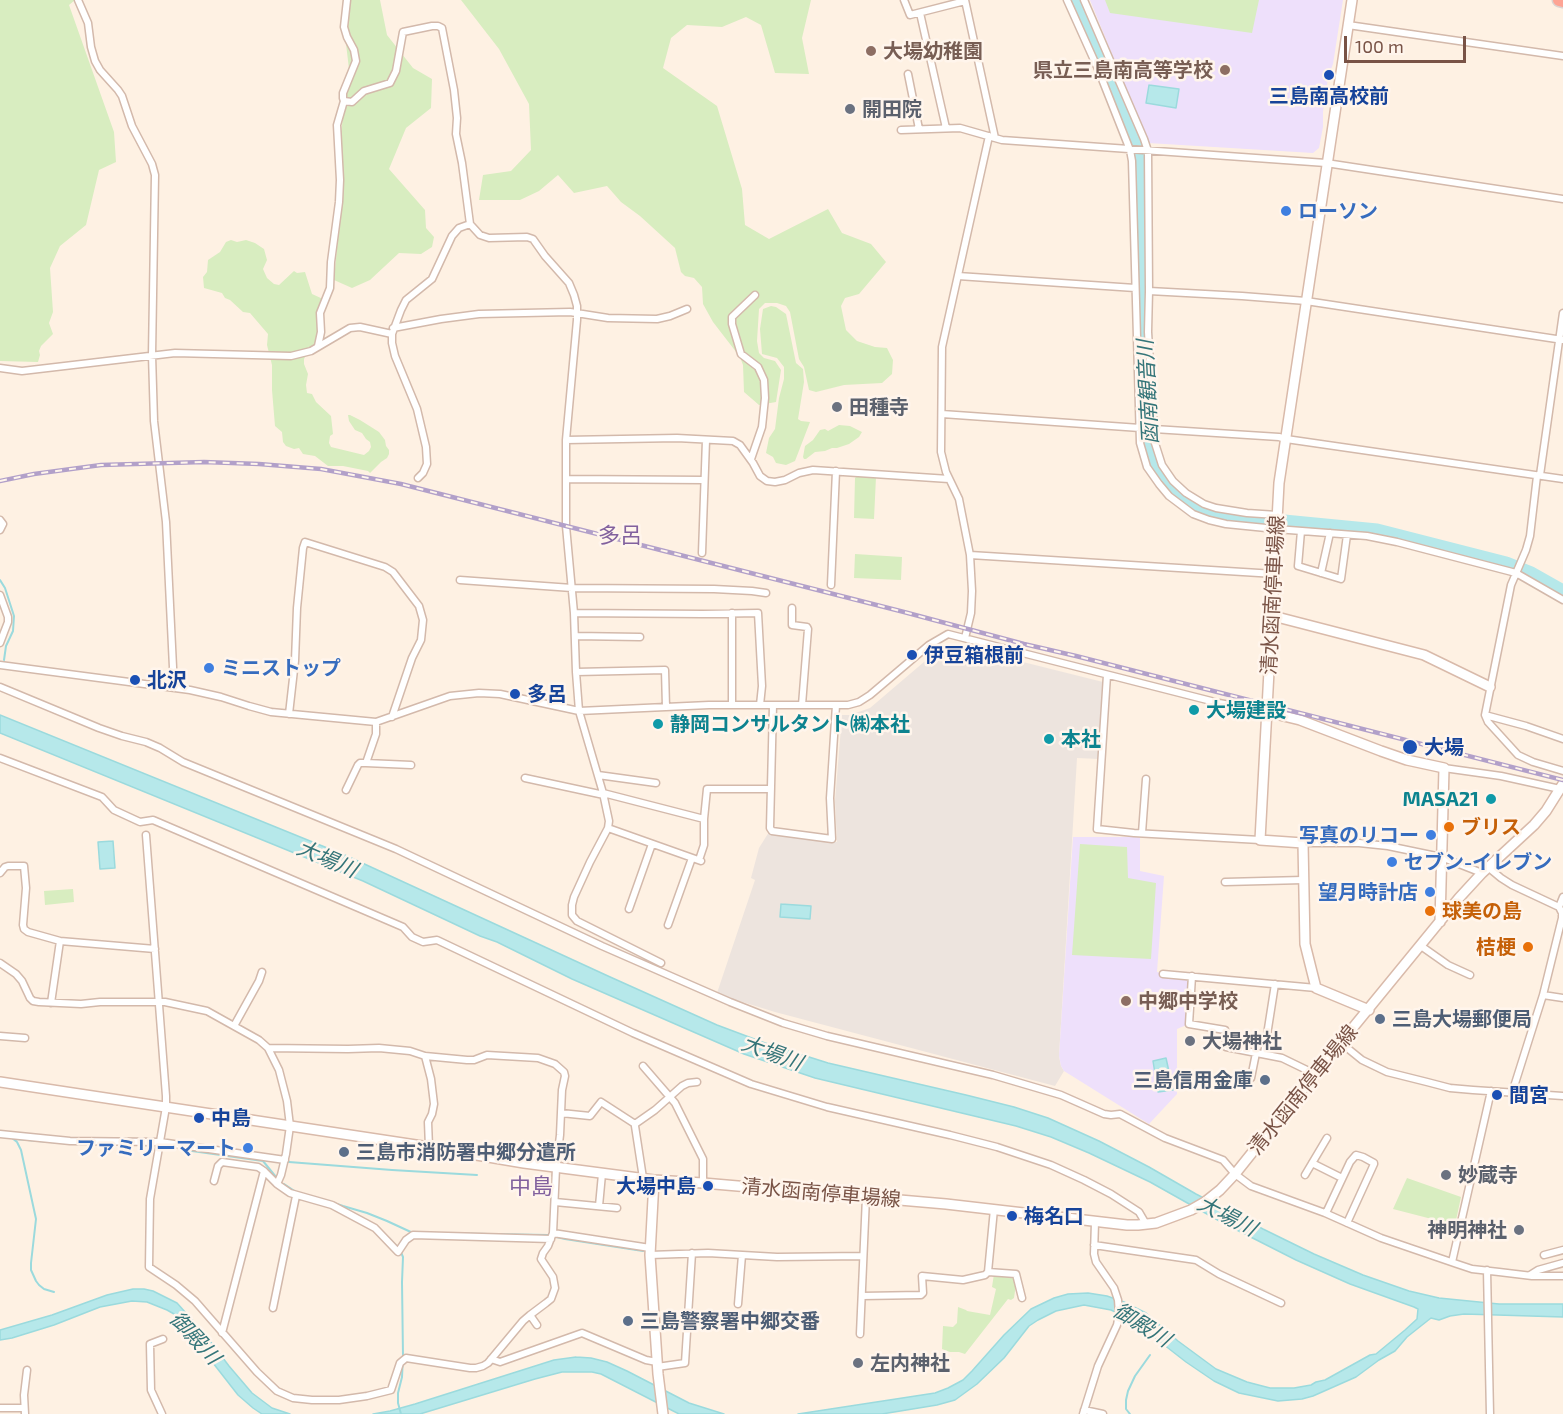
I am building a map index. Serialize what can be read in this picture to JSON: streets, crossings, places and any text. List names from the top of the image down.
{
  "streets": {
    "main road": ["清水函南停車場線"]
  },
  "districts": ["多呂", "中島"],
  "water": ["函南観音川", "大場川", "御殿川"],
  "places": [
    "大場幼稚園",
    "県立三島南高等学校",
    "三島南高校前",
    "開田院",
    "ローソン",
    "田種寺",
    "伊豆箱根前",
    "ミニストップ",
    "北沢",
    "多呂",
    "大場建設",
    "静岡コンサルタント㈱本社",
    "本社",
    "大場",
    "MASA21",
    "ブリス",
    "写真のリコー",
    "セブン-イレブン",
    "望月時計店",
    "球美の島",
    "桔梗",
    "中郷中学校",
    "三島大場郵便局",
    "大場神社",
    "三島信用金庫",
    "間宮",
    "中島",
    "ファミリーマート",
    "三島市消防署中郷分遣所",
    "妙蔵寺",
    "大場中島",
    "梅名口",
    "神明神社",
    "三島警察署中郷交番",
    "左内神社"
  ],
  "scale_bar": "100 m"
}
